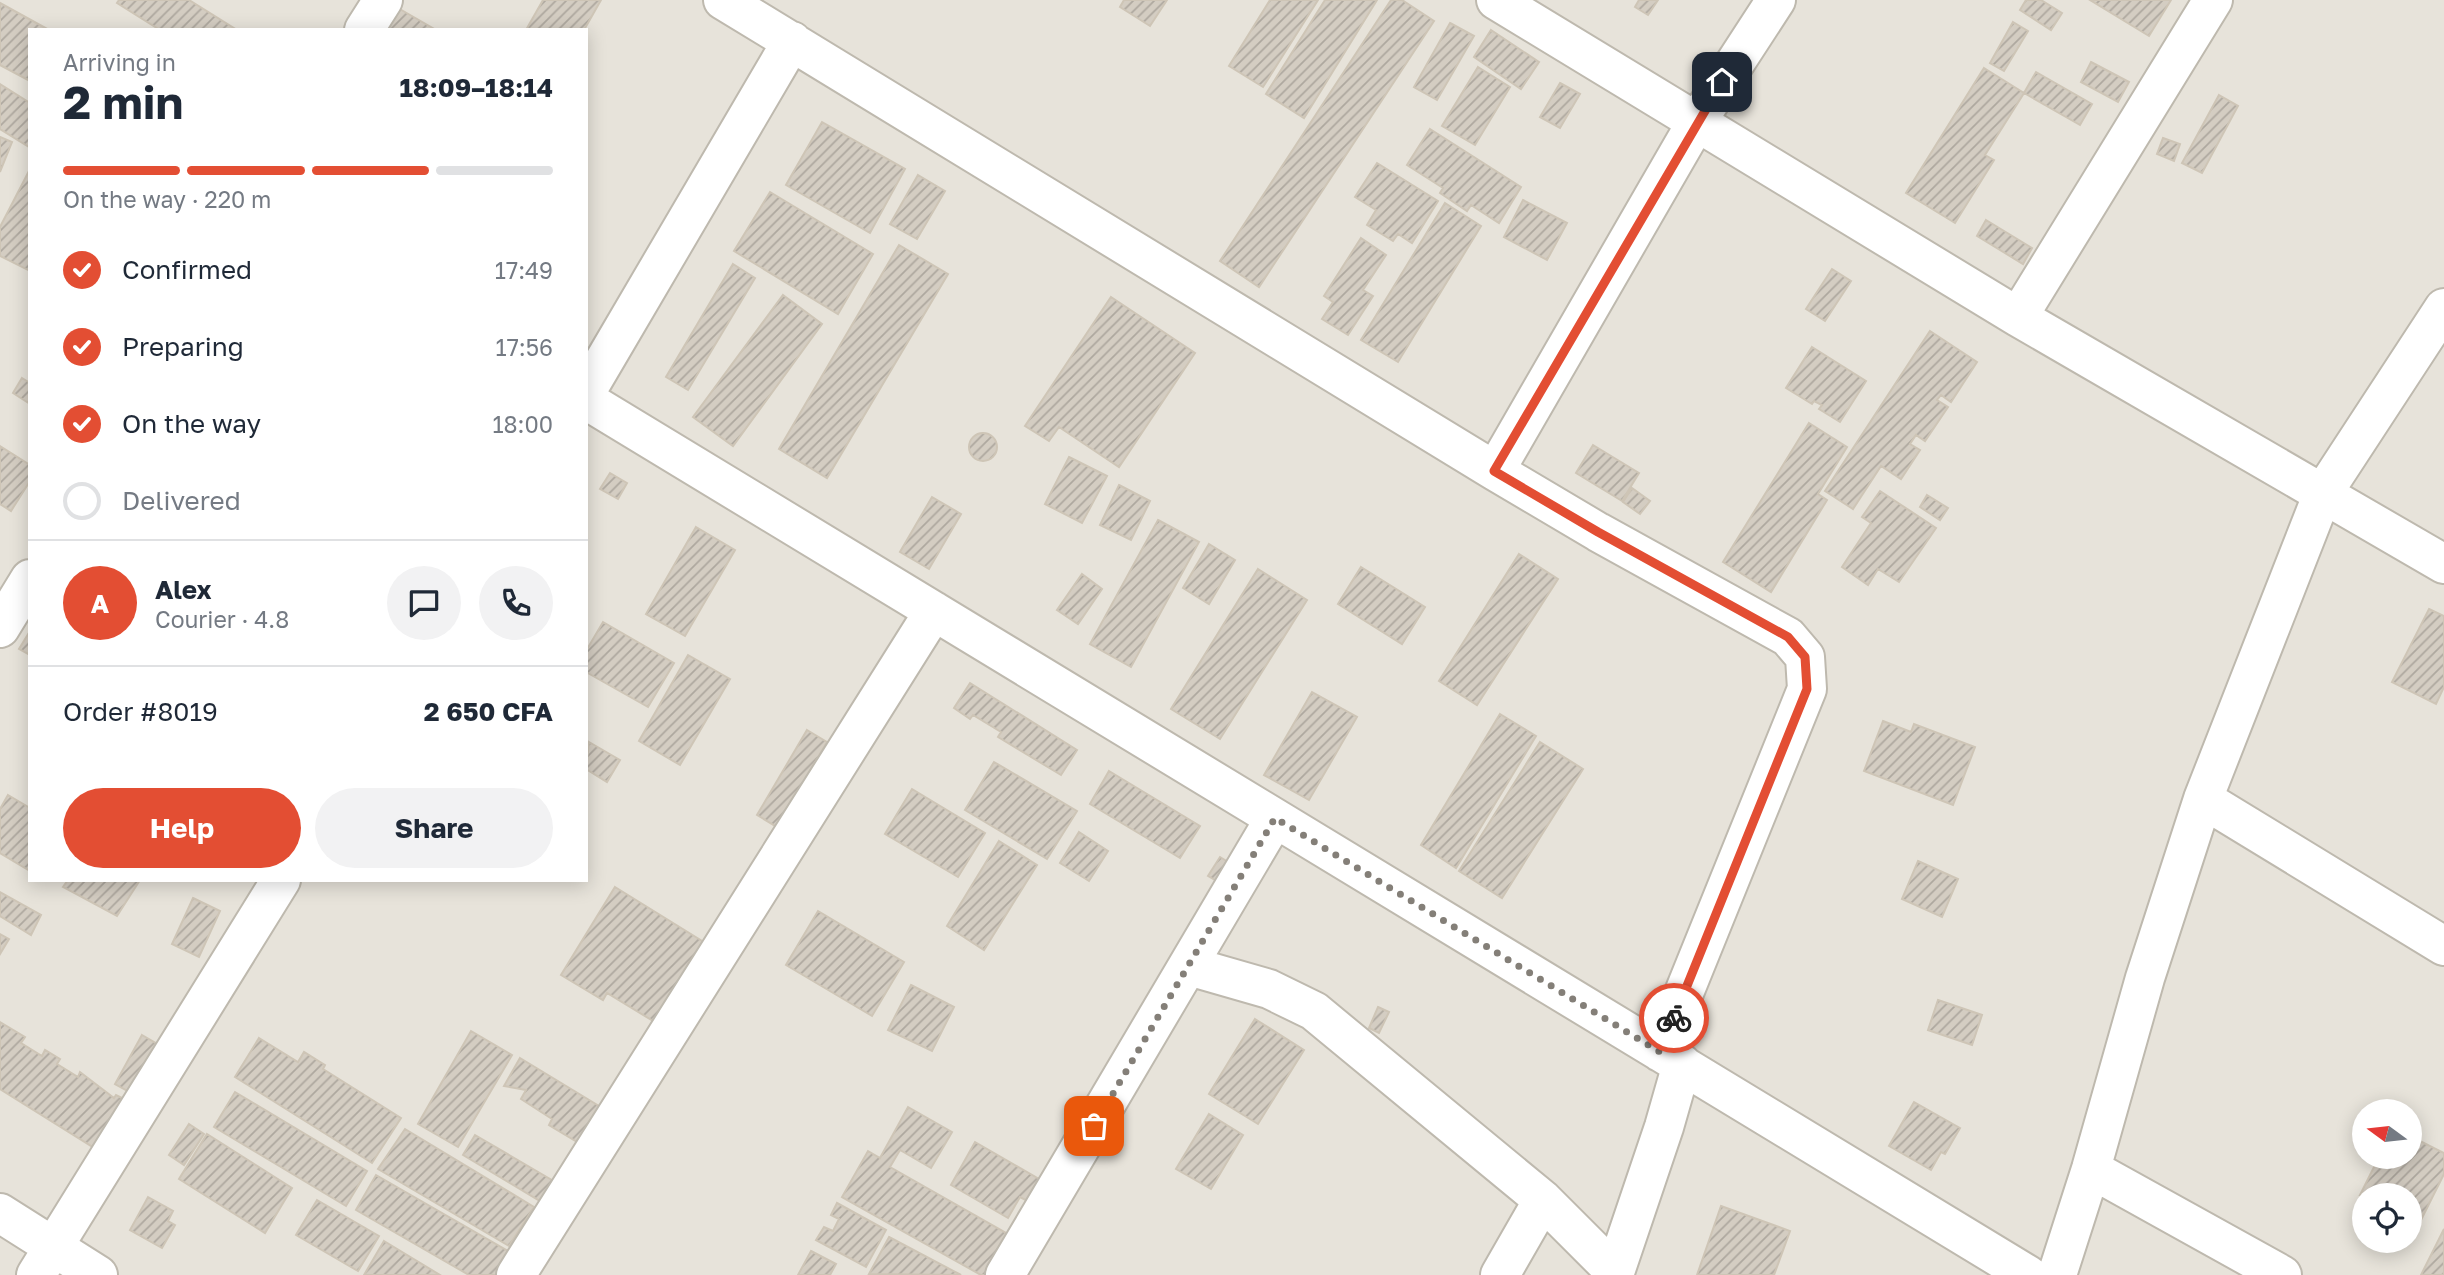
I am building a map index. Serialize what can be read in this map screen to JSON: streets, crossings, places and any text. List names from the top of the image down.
{
  "north": "left",
  "page": {
    "heading": ["2 min", "Arriving in", "18:09–18:14"],
    "panel": [
      "Alex",
      "Courier · 4.8",
      "Order #8019",
      "2 650 CFA"
    ],
    "bar": "On the way · 220 m",
    "list": [
      ["Confirmed", "17:49"],
      ["Preparing", "17:56"],
      ["On the way", "18:00"],
      "Delivered"
    ],
    "round": "A",
    "buttons": ["Help", "Share"]
  }
}
